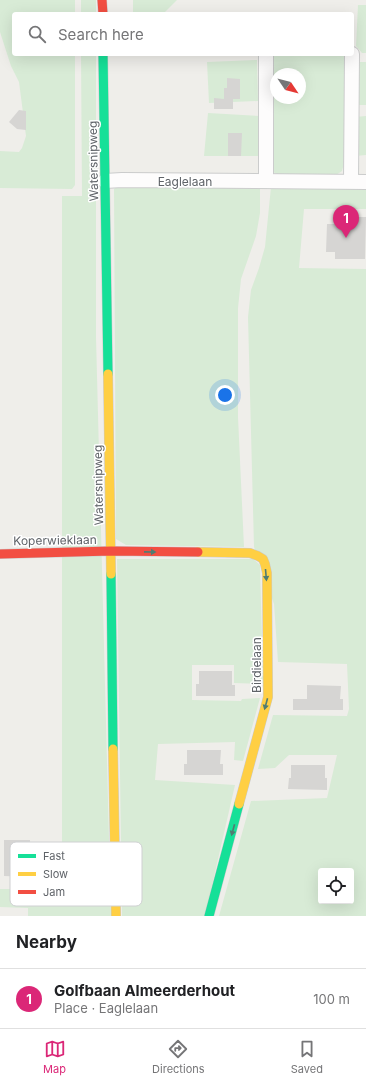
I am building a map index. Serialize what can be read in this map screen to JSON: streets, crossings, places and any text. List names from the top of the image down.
{
  "streets": {
    "street": [
      "Watersnipweg",
      "Eaglelaan",
      "Koperwieklaan",
      "Birdielaan"
    ]
  },
  "crossings": [
    ["Watersnipweg", "Eaglelaan"],
    ["Watersnipweg", "Koperwieklaan"],
    ["Watersnipweg", "Birdielaan"],
    ["Koperwieklaan", "Birdielaan"]
  ],
  "legend": ["Fast", "Slow", "Jam"],
  "north": "bottom right",
  "page": {
    "search": "Search here",
    "pins": "1",
    "heading": "Nearby",
    "list": [
      {
        "mark": "1",
        "name": "Golfbaan Almeerderhout",
        "note": "Place · Eaglelaan",
        "value": "100 m"
      }
    ],
    "nav": ["Map", "Directions", "Saved"]
  }
}
